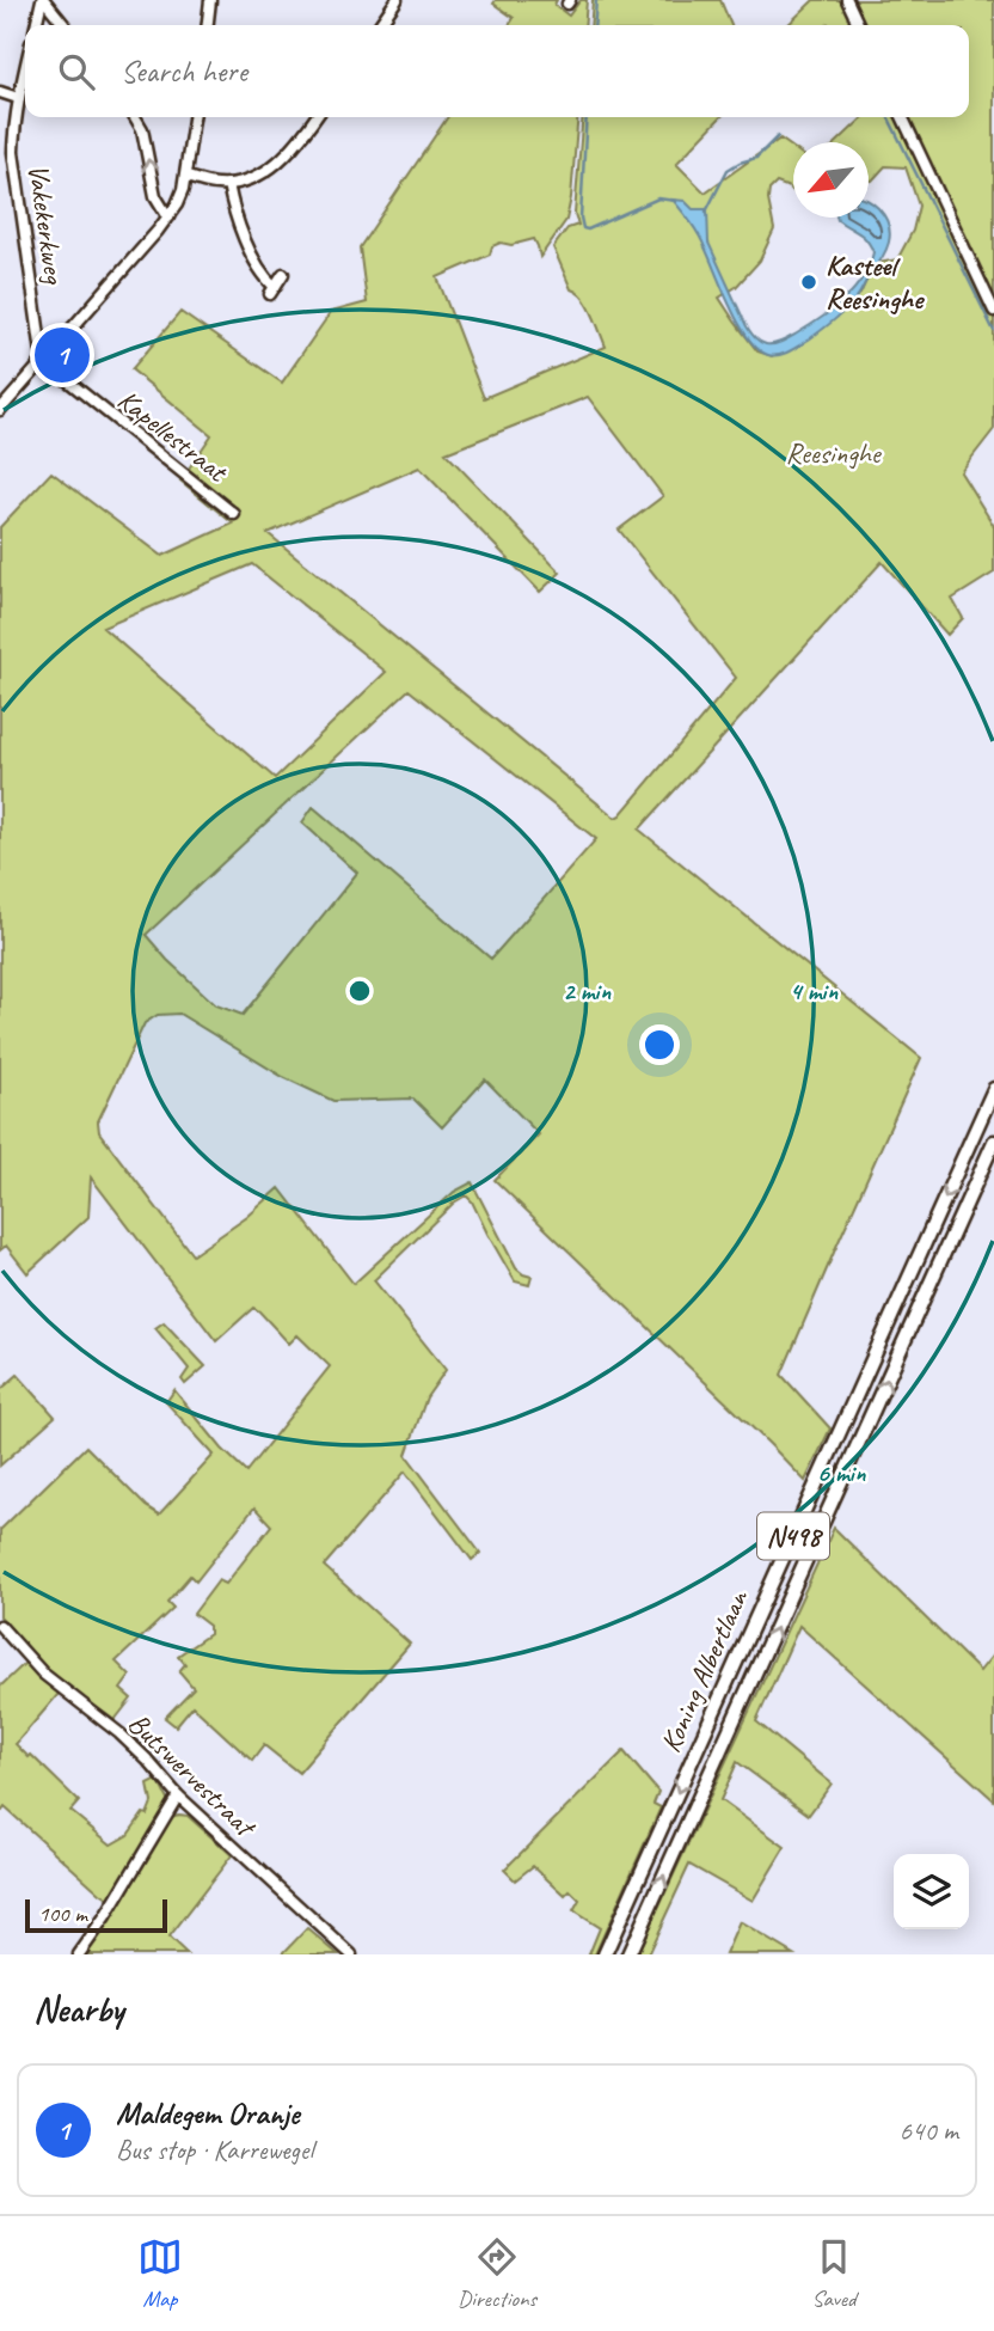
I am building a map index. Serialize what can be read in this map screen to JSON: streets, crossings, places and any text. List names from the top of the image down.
{
  "streets": {
    "main road": ["N498", "Koning Albertlaan"],
    "street": ["Vakekerkweg", "Kapellestraat", "Butswervestraat"]
  },
  "crossings": [
    ["Vakekerkweg", "Kapellestraat"]
  ],
  "parks": ["Reesinghe"],
  "places": ["Kasteel Reesinghe"],
  "scale_bar": "100 m",
  "north": "bottom left",
  "page": {
    "search": "Search here",
    "pins": "1",
    "scale": "100 m",
    "heading": "Nearby",
    "list": [
      {
        "mark": "1",
        "name": "Maldegem Oranje",
        "note": "Bus stop · Karrewegel",
        "value": "640 m"
      }
    ],
    "nav": ["Map", "Directions", "Saved"]
  },
  "rings": ["2 min", "4 min", "6 min"]
}
